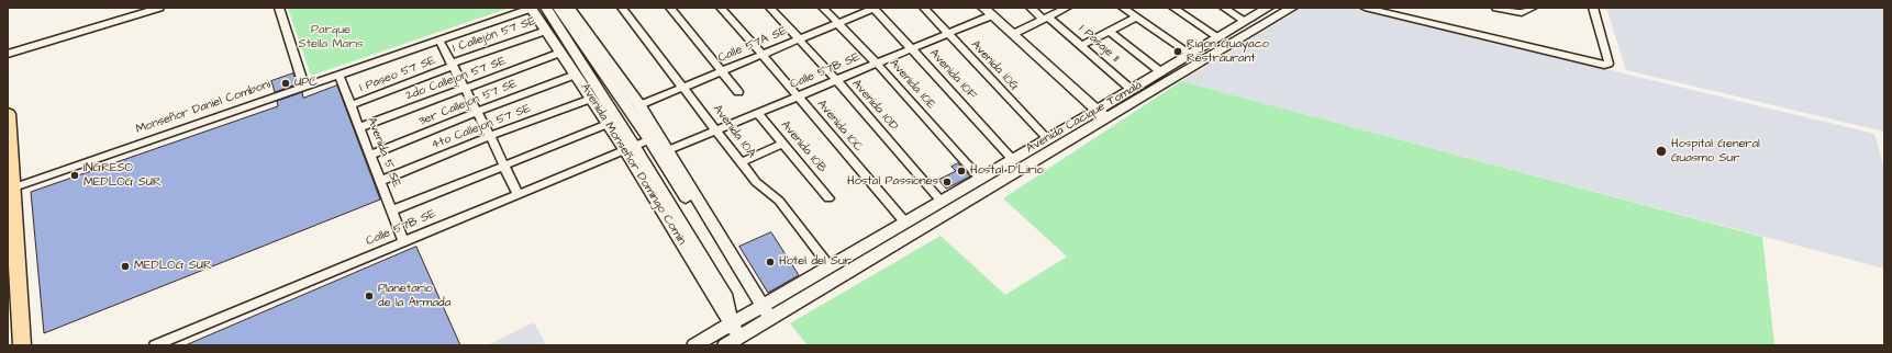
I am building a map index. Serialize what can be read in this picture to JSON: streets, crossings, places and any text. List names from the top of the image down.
{
  "streets": {
    "main road": ["Avenida Cacique Tomalá", "Avenida Monseñor Domingo Comín"],
    "street": [
      "1 Callejón 57 SE",
      "1 Pasaje 11",
      "Calle 57A SE",
      "Avenida 10G",
      "Calle 57B SE",
      "1 Paseo 57 SE",
      "Avenida 10F",
      "2do Callejon 57 SE",
      "Avenida 10E",
      "3er Callejon 57 SE",
      "Avenida 10D",
      "Monseñor Daniel Comboni",
      "Avenida 10C",
      "4to Callejon 57 SE",
      "Avenida 10A",
      "Avenida 10B",
      "Avenida 5 SE"
    ]
  },
  "crossings": [
    ["1 Callejón 57 SE", "1 Paseo 57 SE"],
    ["1 Callejón 57 SE", "Avenida Monseñor Domingo Comín"],
    ["1 Pasaje 11", "Avenida Cacique Tomalá"],
    ["Calle 57A SE", "Avenida 10F"],
    ["Calle 57A SE", "Avenida 10E"],
    ["Calle 57A SE", "Avenida 10D"],
    ["Calle 57A SE", "Avenida 10C"],
    ["Calle 57A SE", "Avenida 10A"],
    ["Calle 57A SE", "Avenida Monseñor Domingo Comín"],
    ["Avenida 10G", "Calle 57B SE"],
    ["Avenida 10G", "Avenida Cacique Tomalá"],
    ["Calle 57B SE", "Avenida 10F"],
    ["Calle 57B SE", "Avenida 10E"],
    ["Calle 57B SE", "Avenida 10D"],
    ["Calle 57B SE", "Avenida 10C"],
    ["Calle 57B SE", "Avenida 10A"],
    ["Calle 57B SE", "Avenida 10B"],
    ["Calle 57B SE", "Avenida 5 SE"],
    ["Calle 57B SE", "Avenida Monseñor Domingo Comín"],
    ["1 Paseo 57 SE", "Avenida 5 SE"],
    ["Avenida 10F", "Avenida Cacique Tomalá"],
    ["2do Callejon 57 SE", "Avenida 5 SE"],
    ["2do Callejon 57 SE", "Avenida Monseñor Domingo Comín"],
    ["Avenida 10E", "Avenida Cacique Tomalá"],
    ["3er Callejon 57 SE", "Avenida 5 SE"],
    ["3er Callejon 57 SE", "Avenida Monseñor Domingo Comín"],
    ["Avenida 10D", "Avenida Cacique Tomalá"],
    ["Monseñor Daniel Comboni", "Avenida 5 SE"],
    ["Monseñor Daniel Comboni", "Avenida Monseñor Domingo Comín"],
    ["Avenida Cacique Tomalá", "Avenida 10C"],
    ["Avenida Cacique Tomalá", "Avenida 10A"],
    ["Avenida Cacique Tomalá", "Avenida Monseñor Domingo Comín"],
    ["4to Callejon 57 SE", "Avenida 5 SE"],
    ["4to Callejon 57 SE", "Avenida Monseñor Domingo Comín"]
  ],
  "parks": ["Parque Stella Maris"],
  "places": [
    "Rigon Guayaco Restraurant",
    "UPC",
    "Hospital General Guasmo Sur",
    "Hostal D'Lirio",
    "INGRESO MEDLOG SUR",
    "Hostal Passiones",
    "Hotel del Sur",
    "MEDLOG SUR",
    "Planetario de la Armada"
  ]
}
